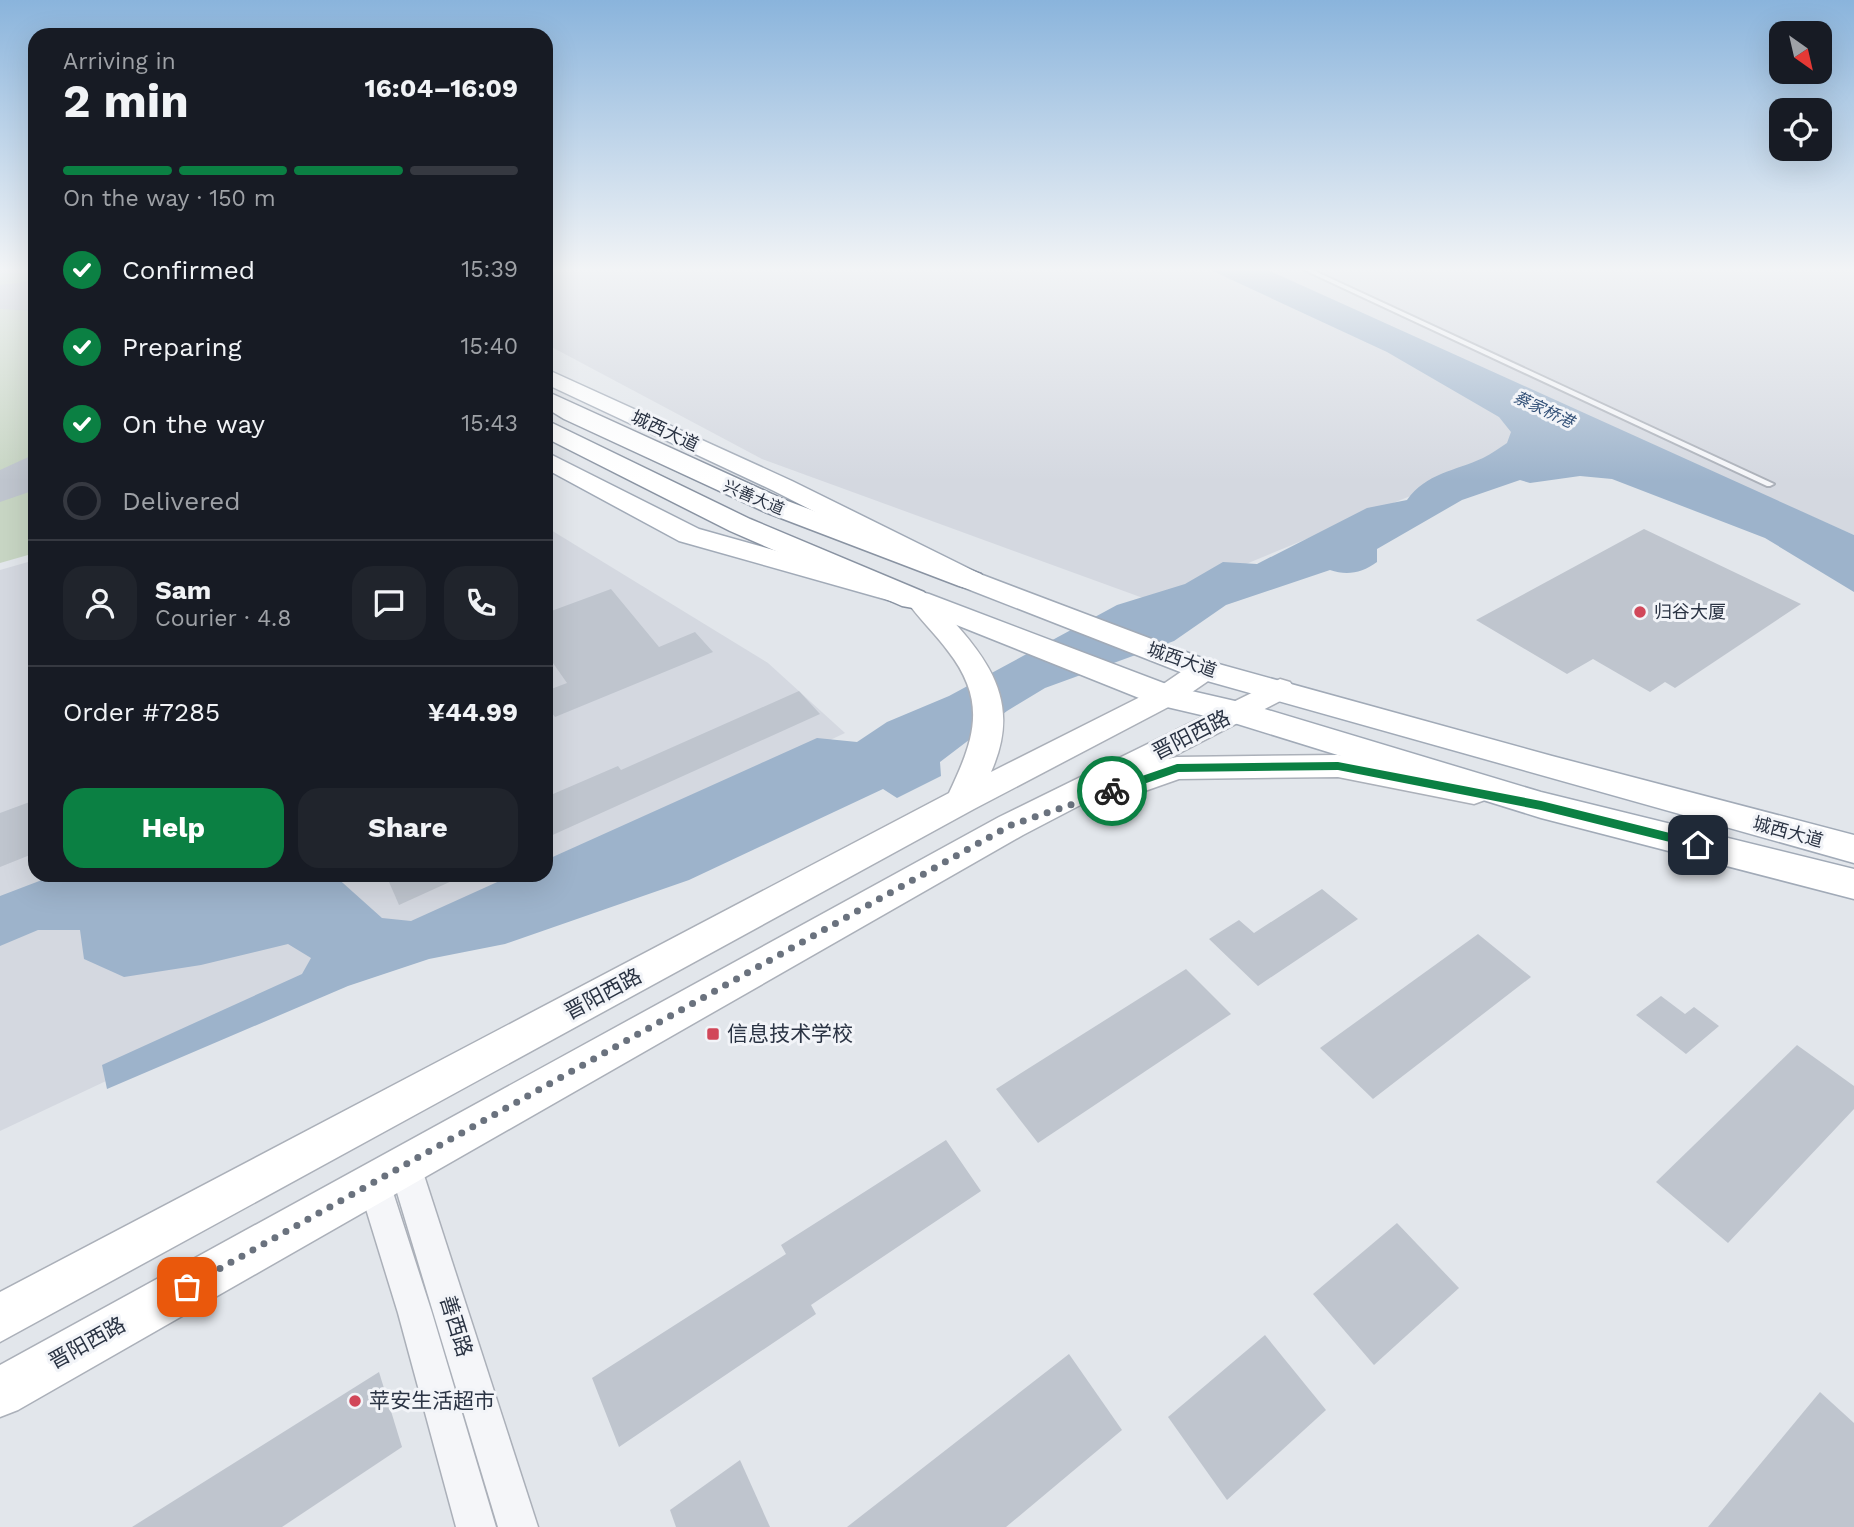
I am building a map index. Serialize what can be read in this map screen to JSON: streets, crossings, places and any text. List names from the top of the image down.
{
  "streets": {
    "highway": ["兴善大道"],
    "main road": ["城西大道", "晋阳西路"],
    "street": ["善西路"]
  },
  "crossings": [
    ["城西大道", "兴善大道"],
    ["城西大道", "晋阳西路"],
    ["晋阳西路", "善西路"]
  ],
  "water": ["蔡家桥港"],
  "places": {
    "other": ["归谷大厦", "苹安生活超市"],
    "transit": ["信息技术学校"]
  },
  "north": "bottom right",
  "page": {
    "heading": ["2 min", "Arriving in", "16:04–16:09"],
    "panel": [
      "Sam",
      "Courier · 4.8",
      "Order #7285",
      "¥44.99"
    ],
    "bar": "On the way · 150 m",
    "list": [
      ["Confirmed", "15:39"],
      ["Preparing", "15:40"],
      ["On the way", "15:43"],
      "Delivered"
    ],
    "buttons": ["Help", "Share"]
  }
}
